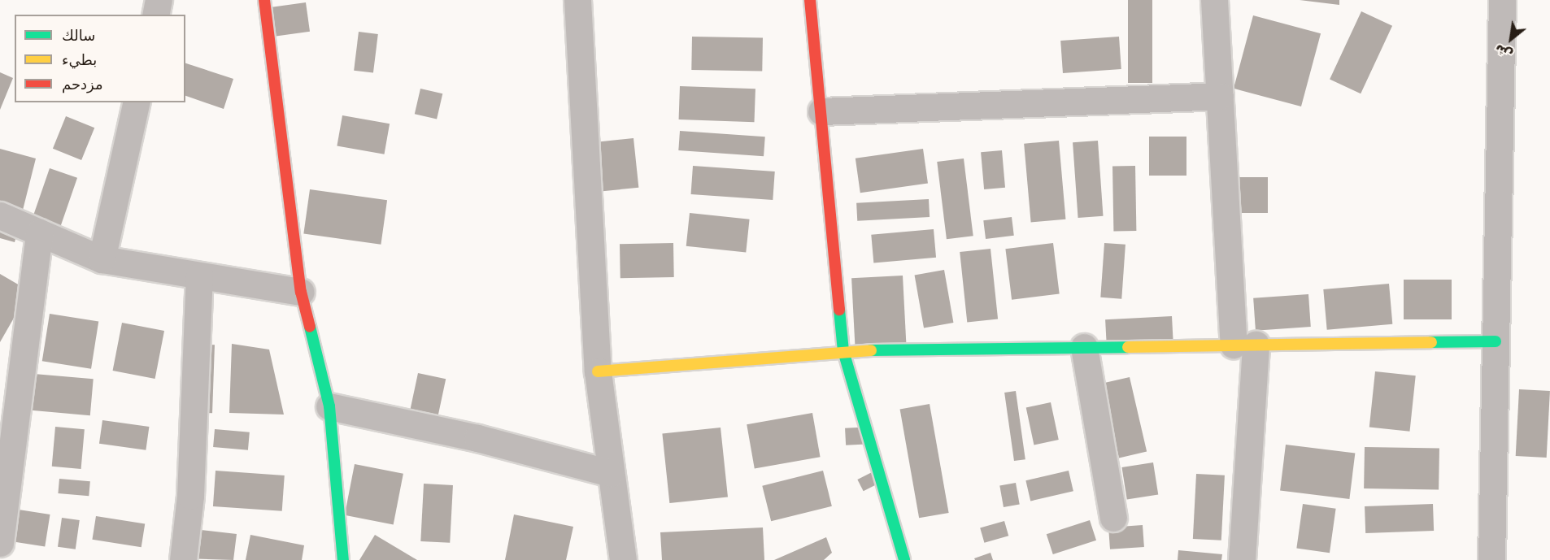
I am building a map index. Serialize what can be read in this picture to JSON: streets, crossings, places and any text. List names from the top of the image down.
{
  "legend": ["سالك", "بطيء", "مزدحم"],
  "north": "bottom left"
}
